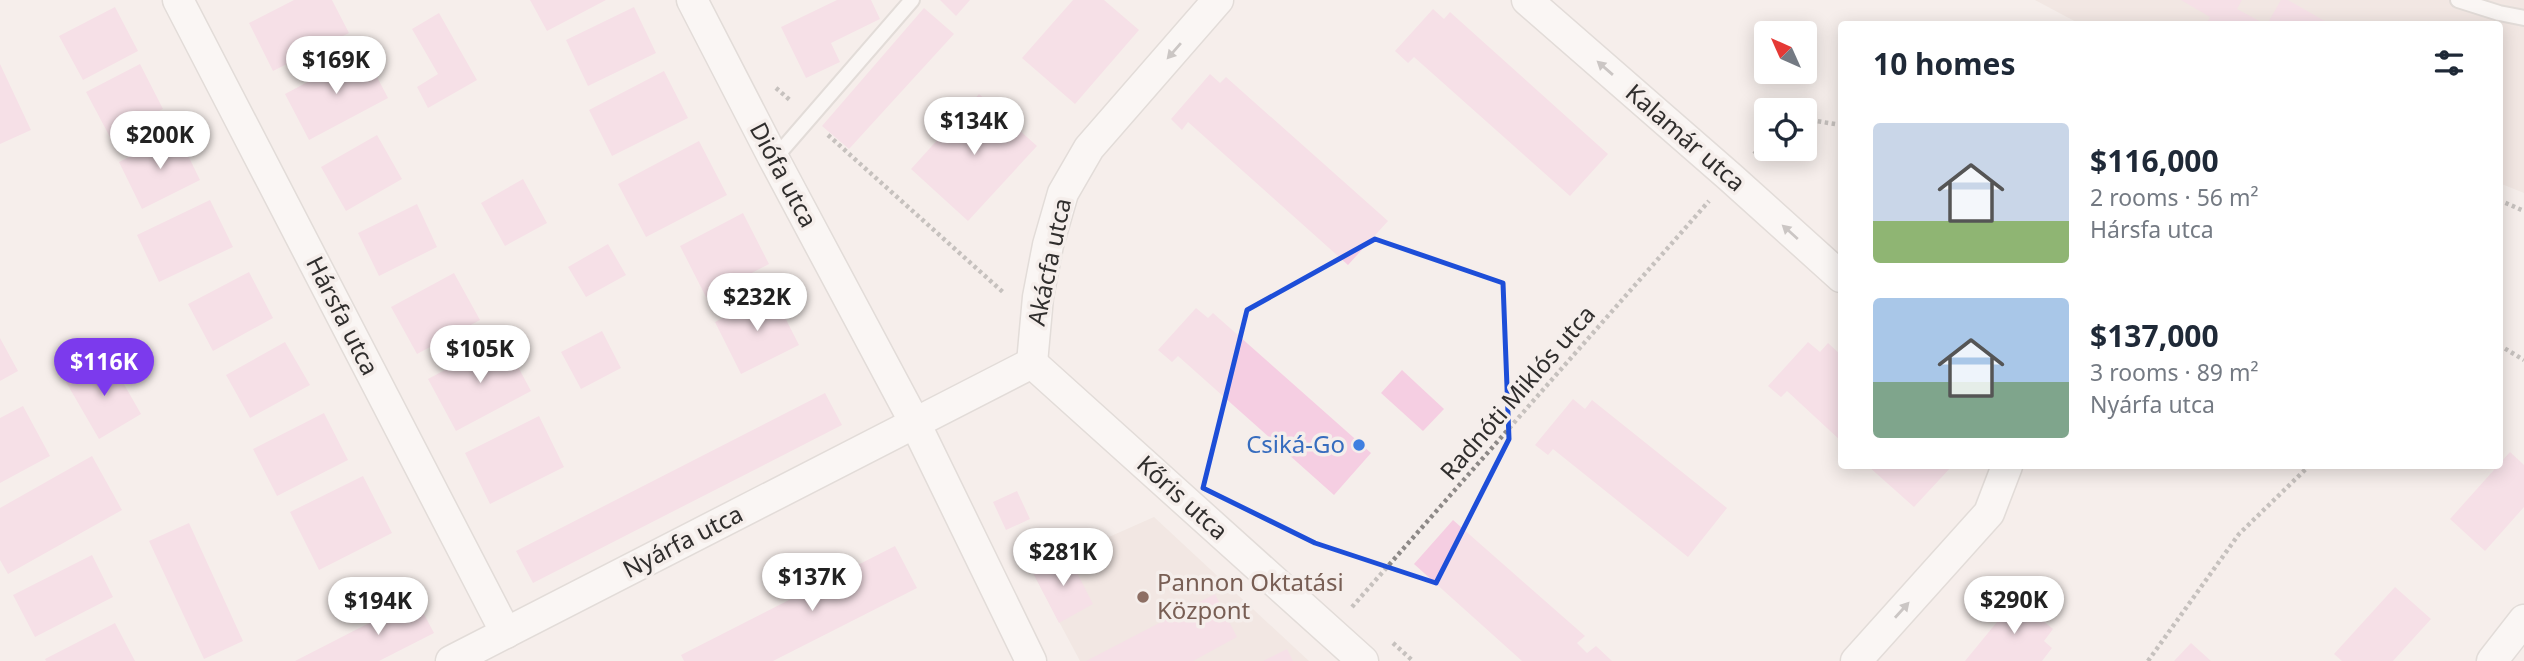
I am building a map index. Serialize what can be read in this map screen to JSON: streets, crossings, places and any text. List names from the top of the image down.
{
  "streets": {
    "street": [
      "Kalamár utca",
      "Diófa utca",
      "Akácfa utca",
      "Hársfa utca",
      "Kőris utca",
      "Nyárfa utca"
    ],
    "path": ["Radnóti Miklós utca"]
  },
  "crossings": [
    ["Kalamár utca", "Radnóti Miklós utca"],
    ["Diófa utca", "Nyárfa utca"],
    ["Akácfa utca", "Kőris utca"],
    ["Hársfa utca", "Nyárfa utca"],
    ["Radnóti Miklós utca", "Kőris utca"]
  ],
  "one_way": ["Kalamár utca", "Akácfa utca"],
  "places": ["Csiká-Go", "Pannon Oktatási Központ"],
  "north": "top left",
  "page": {
    "heading": "10 homes",
    "price": [
      "$169K",
      "$134K",
      "$200K",
      "$232K",
      "$105K",
      "$116K",
      "$281K",
      "$137K",
      "$290K",
      "$194K"
    ],
    "list": [
      {
        "name": "$116,000",
        "note": "2 rooms · 56 m² · Hársfa utca"
      },
      {
        "name": "$137,000",
        "note": "3 rooms · 89 m² · Nyárfa utca"
      }
    ]
  }
}
